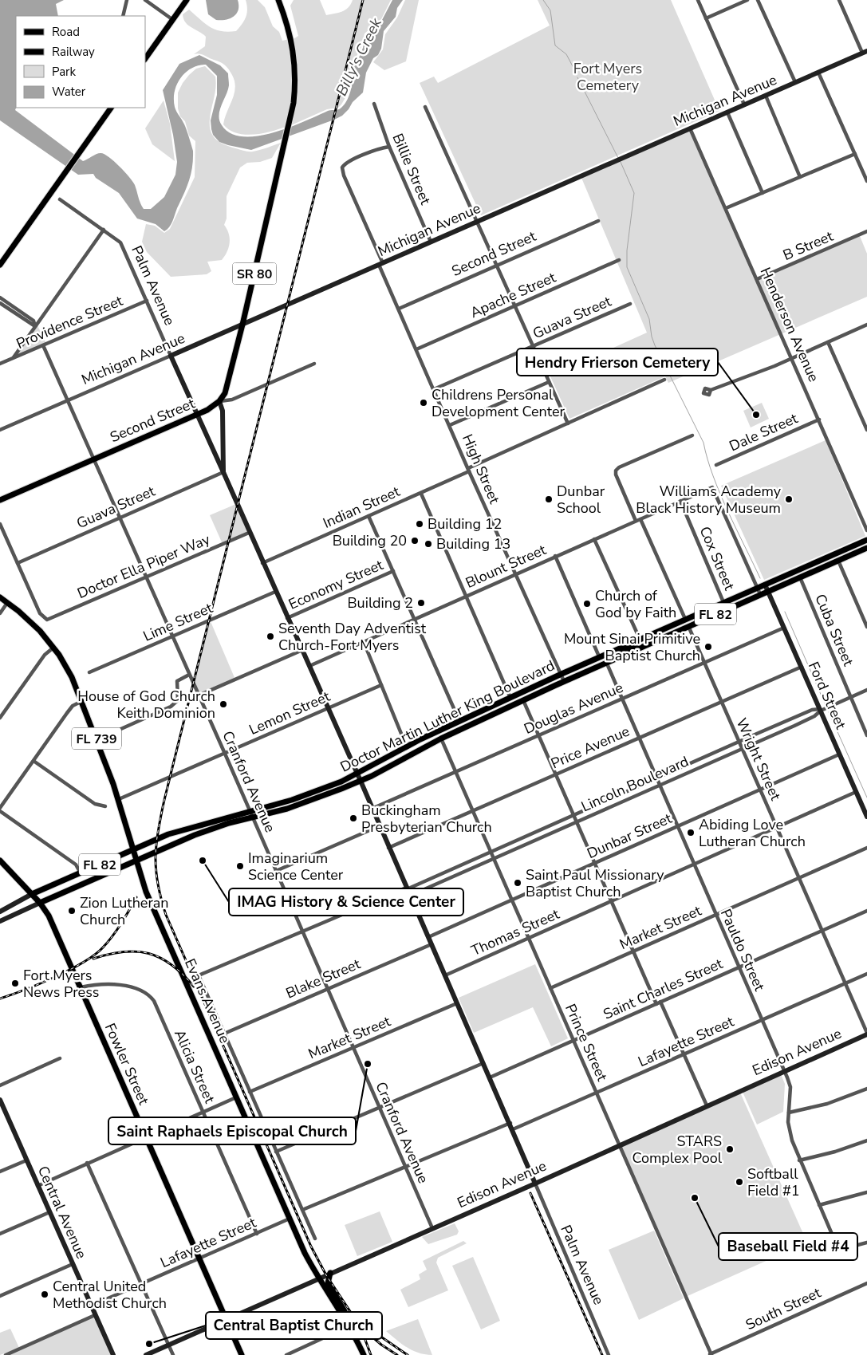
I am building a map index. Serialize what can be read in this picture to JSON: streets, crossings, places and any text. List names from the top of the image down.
{
  "streets": {
    "main road": [
      "Second Street",
      "SR 80",
      "FL 82",
      "Doctor Martin Luther King Boulevard",
      "FL 739",
      "Evans Avenue",
      "Fowler Street"
    ],
    "street": [
      "Michigan Avenue",
      "Billie Street",
      "B Street",
      "Palm Avenue",
      "Apache Street",
      "Guava Street",
      "Providence Street",
      "Henderson Avenue",
      "Dale Street",
      "High Street",
      "Indian Street",
      "Cox Street",
      "Doctor Ella Piper Way",
      "Blount Street",
      "Economy Street",
      "Lime Street",
      "Cuba Street",
      "Ford Street",
      "Douglas Avenue",
      "Lemon Street",
      "Price Avenue",
      "Wright Street",
      "Cranford Avenue",
      "Lincoln Boulevard",
      "Dunbar Street",
      "Market Street",
      "Thomas Street",
      "Pauldo Street",
      "Blake Street",
      "Saint Charles Street",
      "Lafayette Street",
      "Prince Street",
      "Edison Avenue",
      "Alicia Street",
      "Central Avenue",
      "South Street"
    ]
  },
  "crossings": [
    ["Michigan Avenue", "Billie Street"],
    ["Michigan Avenue", "SR 80"],
    ["Michigan Avenue", "Palm Avenue"],
    ["Michigan Avenue", "Henderson Avenue"],
    ["Michigan Avenue", "High Street"],
    ["Michigan Avenue", "Cranford Avenue"],
    ["Billie Street", "High Street"],
    ["B Street", "Henderson Avenue"],
    ["Second Street", "SR 80"],
    ["Second Street", "Palm Avenue"],
    ["Second Street", "High Street"],
    ["Second Street", "Cranford Avenue"],
    ["Palm Avenue", "Guava Street"],
    ["Palm Avenue", "Providence Street"],
    ["Palm Avenue", "Indian Street"],
    ["Palm Avenue", "Doctor Ella Piper Way"],
    ["Palm Avenue", "Blount Street"],
    ["Palm Avenue", "Economy Street"],
    ["Palm Avenue", "Lime Street"],
    ["Palm Avenue", "Douglas Avenue"],
    ["Palm Avenue", "Lemon Street"],
    ["Palm Avenue", "Doctor Martin Luther King Boulevard"],
    ["Palm Avenue", "Price Avenue"],
    ["Palm Avenue", "Lincoln Boulevard"],
    ["Palm Avenue", "Dunbar Street"],
    ["Palm Avenue", "Market Street"],
    ["Palm Avenue", "Thomas Street"],
    ["Palm Avenue", "Blake Street"],
    ["Palm Avenue", "Saint Charles Street"],
    ["Palm Avenue", "Lafayette Street"],
    ["Palm Avenue", "Edison Avenue"],
    ["Apache Street", "High Street"],
    ["Guava Street", "High Street"],
    ["Guava Street", "Doctor Ella Piper Way"],
    ["Guava Street", "Cranford Avenue"],
    ["Providence Street", "Cranford Avenue"],
    ["Henderson Avenue", "Dale Street"],
    ["High Street", "Indian Street"],
    ["High Street", "Blount Street"],
    ["High Street", "Doctor Martin Luther King Boulevard"],
    ["Cox Street", "Blount Street"],
    ["Cox Street", "Doctor Martin Luther King Boulevard"],
    ["Doctor Ella Piper Way", "Cranford Avenue"],
    ["Blount Street", "Doctor Martin Luther King Boulevard"],
    ["FL 82", "Doctor Martin Luther King Boulevard"],
    ["FL 82", "Evans Avenue"],
    ["FL 82", "Fowler Street"],
    ["Lime Street", "Cranford Avenue"],
    ["Cuba Street", "Doctor Martin Luther King Boulevard"],
    ["Cuba Street", "Lincoln Boulevard"],
    ["Ford Street", "Douglas Avenue"],
    ["Ford Street", "Doctor Martin Luther King Boulevard"],
    ["Ford Street", "Price Avenue"],
    ["Ford Street", "Lincoln Boulevard"],
    ["Ford Street", "Dunbar Street"],
    ["Ford Street", "Thomas Street"],
    ["Douglas Avenue", "Wright Street"],
    ["Douglas Avenue", "Pauldo Street"],
    ["Douglas Avenue", "Prince Street"],
    ["Lemon Street", "Cranford Avenue"],
    ["Lemon Street", "Evans Avenue"],
    ["Doctor Martin Luther King Boulevard", "Wright Street"],
    ["Doctor Martin Luther King Boulevard", "Cranford Avenue"],
    ["Doctor Martin Luther King Boulevard", "Pauldo Street"],
    ["Doctor Martin Luther King Boulevard", "Evans Avenue"],
    ["Doctor Martin Luther King Boulevard", "Prince Street"],
    ["Doctor Martin Luther King Boulevard", "Fowler Street"],
    ["FL 739", "Evans Avenue"],
    ["Price Avenue", "Wright Street"],
    ["Price Avenue", "Pauldo Street"],
    ["Price Avenue", "Prince Street"],
    ["Wright Street", "Lincoln Boulevard"],
    ["Wright Street", "Dunbar Street"],
    ["Wright Street", "Market Street"],
    ["Wright Street", "Thomas Street"],
    ["Wright Street", "Saint Charles Street"],
    ["Wright Street", "Lafayette Street"],
    ["Wright Street", "Edison Avenue"],
    ["Cranford Avenue", "Lincoln Boulevard"],
    ["Cranford Avenue", "Market Street"],
    ["Cranford Avenue", "Blake Street"],
    ["Cranford Avenue", "Edison Avenue"],
    ["Lincoln Boulevard", "Pauldo Street"],
    ["Lincoln Boulevard", "Blake Street"],
    ["Lincoln Boulevard", "Prince Street"],
    ["Dunbar Street", "Pauldo Street"],
    ["Dunbar Street", "Prince Street"],
    ["Market Street", "Pauldo Street"],
    ["Market Street", "Prince Street"],
    ["Thomas Street", "Pauldo Street"],
    ["Thomas Street", "Prince Street"],
    ["Pauldo Street", "Saint Charles Street"],
    ["Pauldo Street", "Lafayette Street"],
    ["Pauldo Street", "Edison Avenue"],
    ["Saint Charles Street", "Prince Street"],
    ["Evans Avenue", "Lafayette Street"],
    ["Evans Avenue", "Edison Avenue"],
    ["Lafayette Street", "Prince Street"],
    ["Lafayette Street", "Fowler Street"],
    ["Lafayette Street", "Alicia Street"],
    ["Lafayette Street", "Central Avenue"],
    ["Prince Street", "Edison Avenue"],
    ["Prince Street", "South Street"],
    ["Edison Avenue", "Fowler Street"],
    ["Fowler Street", "Alicia Street"]
  ],
  "water": ["Billy's Creek"],
  "parks": ["Fort Myers Cemetery"],
  "places": [
    "Childrens Personal Development Center",
    "Hendry Frierson Cemetery",
    "Dunbar School",
    "Williams Academy Black History Museum",
    "Building 12",
    "Building 20",
    "Building 13",
    "Building 2",
    "Church of God by Faith",
    "Seventh Day Adventist Church-Fort Myers",
    "Mount Sinai Primitive Baptist Church",
    "House of God Church Keith Dominion",
    "Buckingham Presbyterian Church",
    "Abiding Love Lutheran Church",
    "IMAG History & Science Center",
    "Imaginarium Science Center",
    "Saint Paul Missionary Baptist Church",
    "Zion Lutheran Church",
    "Fort Myers News Press",
    "Saint Raphaels Episcopal Church",
    "STARS Complex Pool",
    "Softball Field #1",
    "Baseball Field #4",
    "Central United Methodist Church",
    "Central Baptist Church"
  ],
  "legend": [
    "Road",
    "Railway",
    "Park",
    "Water"
  ]
}
